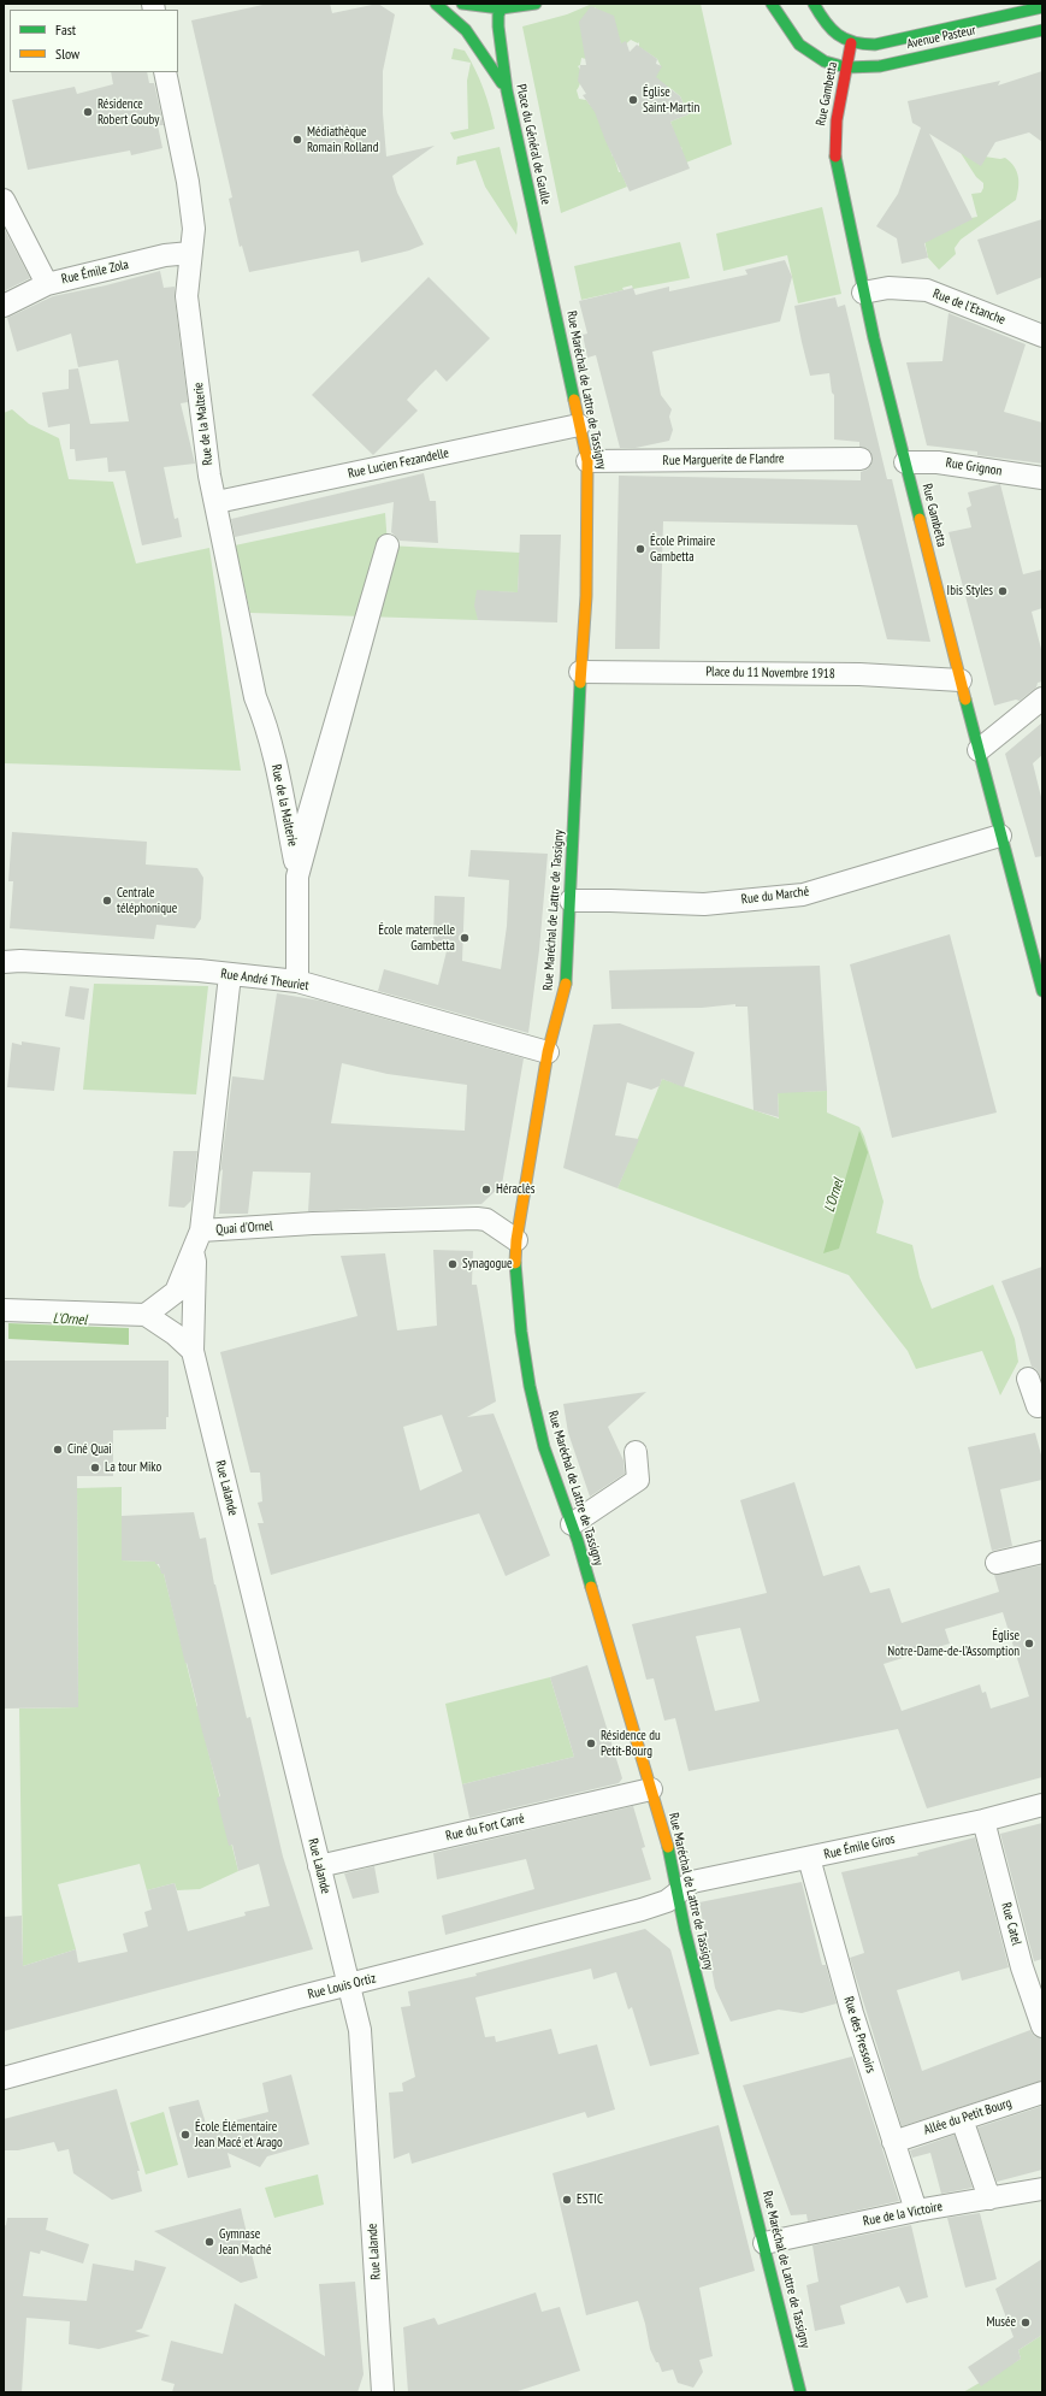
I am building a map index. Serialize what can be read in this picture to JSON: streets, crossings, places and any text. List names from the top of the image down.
{
  "streets": {
    "main road": [
      "Avenue Pasteur",
      "Rue Gambetta",
      "Place du Général de Gaulle",
      "Rue Maréchal de Lattre de Tassigny"
    ],
    "street": [
      "Rue Émile Zola",
      "Rue de l'Etanche",
      "Rue de la Malterie",
      "Rue Marguerite de Flandre",
      "Rue Lucien Fezandelle",
      "Rue Grignon",
      "Place du 11 Novembre 1918",
      "Rue du Marché",
      "Rue André Theuriet",
      "Quai d'Ornel",
      "Rue Lalande",
      "Rue du Fort Carré",
      "Rue Émile Giros",
      "Rue Catel",
      "Rue Louis Ortiz",
      "Rue des Pressoirs",
      "Allée du Petit Bourg",
      "Rue de la Victoire"
    ]
  },
  "crossings": [
    ["Avenue Pasteur", "Rue Gambetta"],
    ["Rue Gambetta", "Rue de l'Etanche"],
    ["Rue Gambetta", "Rue Grignon"],
    ["Rue Gambetta", "Place du 11 Novembre 1918"],
    ["Rue Gambetta", "Rue du Marché"],
    ["Place du Général de Gaulle", "Rue Maréchal de Lattre de Tassigny"],
    ["Rue Émile Zola", "Rue de la Malterie"],
    ["Rue Maréchal de Lattre de Tassigny", "Rue Marguerite de Flandre"],
    ["Rue Maréchal de Lattre de Tassigny", "Rue Lucien Fezandelle"],
    ["Rue Maréchal de Lattre de Tassigny", "Place du 11 Novembre 1918"],
    ["Rue Maréchal de Lattre de Tassigny", "Rue du Marché"],
    ["Rue Maréchal de Lattre de Tassigny", "Rue André Theuriet"],
    ["Rue Maréchal de Lattre de Tassigny", "Rue du Fort Carré"],
    ["Rue Maréchal de Lattre de Tassigny", "Rue Émile Giros"],
    ["Rue Maréchal de Lattre de Tassigny", "Rue Louis Ortiz"],
    ["Rue Maréchal de Lattre de Tassigny", "Rue de la Victoire"],
    ["Rue de la Malterie", "Rue Lucien Fezandelle"],
    ["Rue de la Malterie", "Rue André Theuriet"],
    ["Quai d'Ornel", "Rue Lalande"],
    ["Rue Lalande", "Rue du Fort Carré"],
    ["Rue Lalande", "Rue Louis Ortiz"],
    ["Rue Émile Giros", "Rue Catel"],
    ["Rue Émile Giros", "Rue Louis Ortiz"],
    ["Rue Émile Giros", "Rue des Pressoirs"],
    ["Rue des Pressoirs", "Allée du Petit Bourg"],
    ["Rue des Pressoirs", "Rue de la Victoire"]
  ],
  "water": ["L'Ornel"],
  "places": [
    "Église Saint-Martin",
    "Résidence Robert Gouby",
    "Médiathèque Romain Rolland",
    "École Primaire Gambetta",
    "Ibis Styles",
    "Centrale téléphonique",
    "École maternelle Gambetta",
    "Héraclès",
    "Synagogue",
    "Ciné Quai",
    "La tour Miko",
    "Église Notre-Dame-de-l’Assomption",
    "Résidence du Petit-Bourg",
    "École Élémentaire Jean Macé et Arago",
    "ESTIC",
    "Gymnase Jean Maché",
    "Musée"
  ],
  "legend": ["Fast", "Slow"]
}
